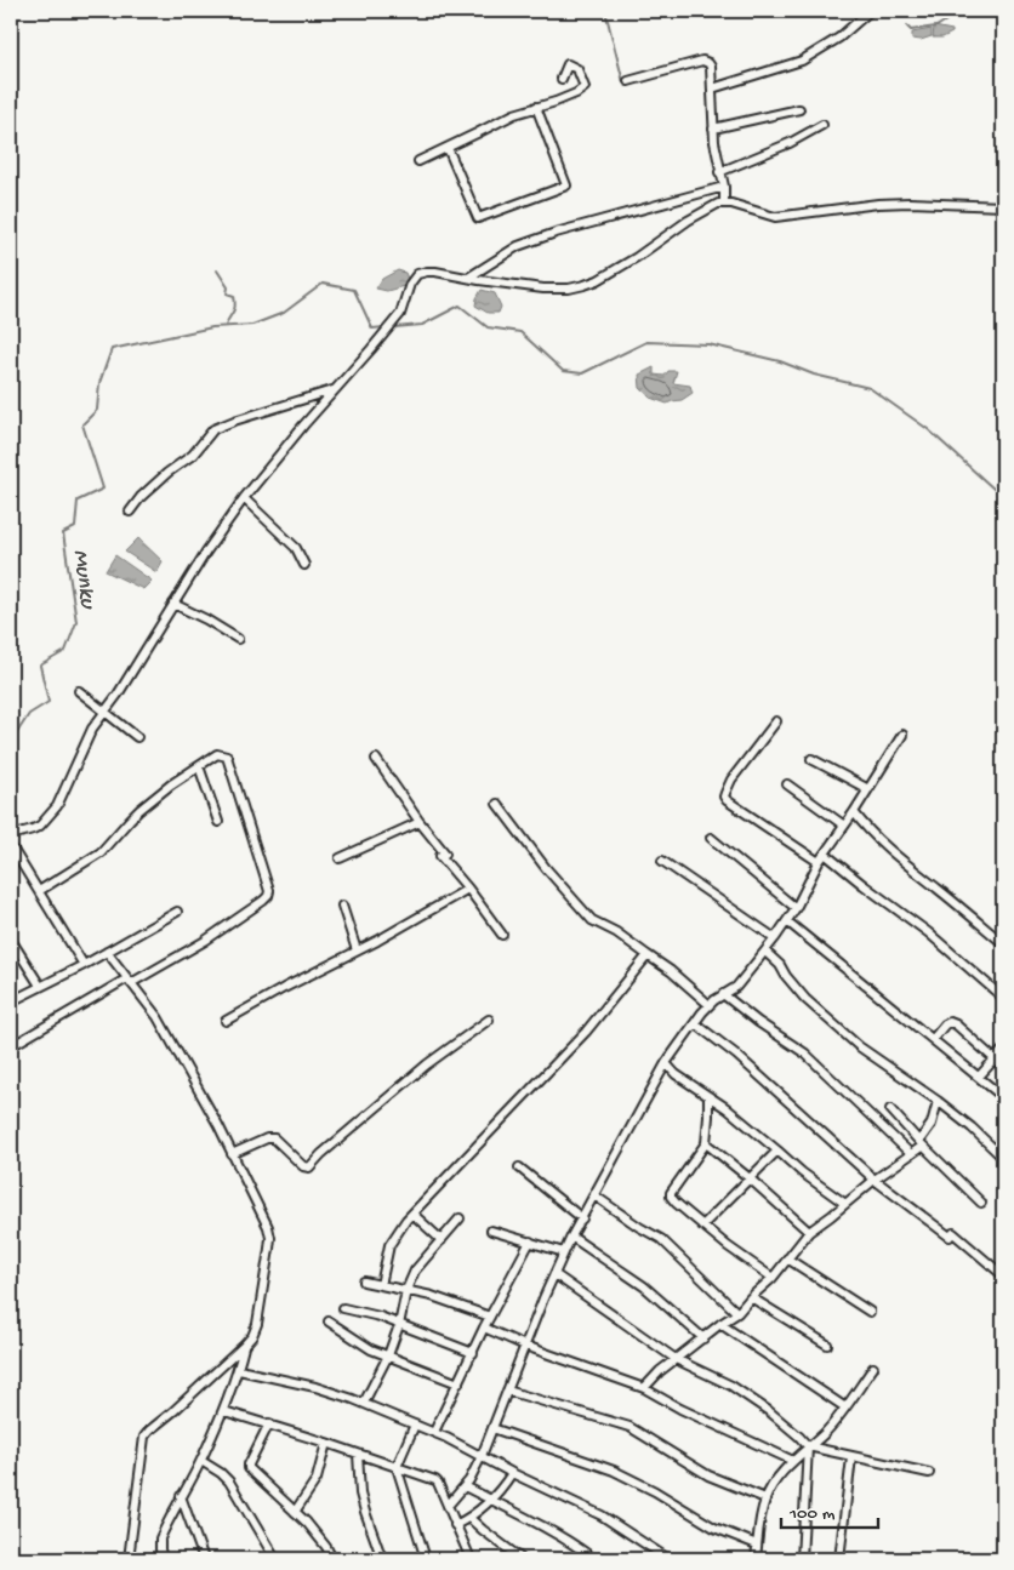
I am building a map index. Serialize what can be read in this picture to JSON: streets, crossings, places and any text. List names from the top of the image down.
{
  "water": ["Munku"],
  "scale_bar": "100 m"
}
